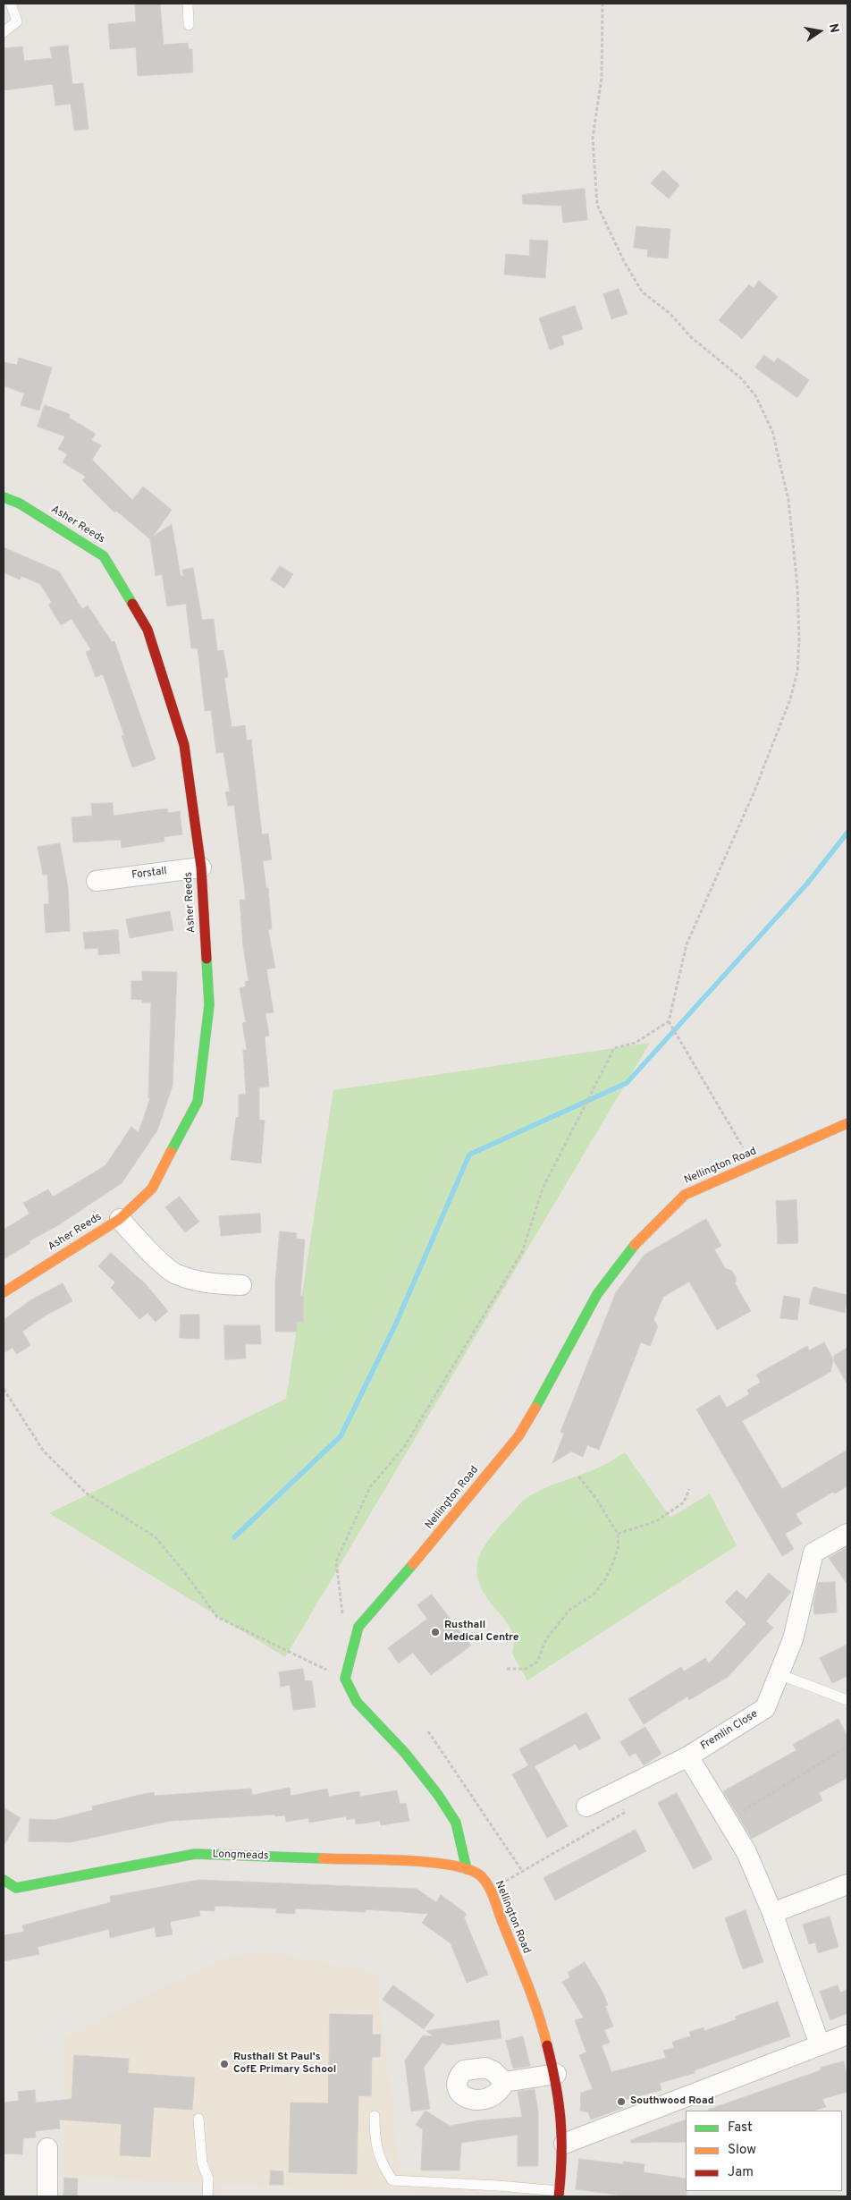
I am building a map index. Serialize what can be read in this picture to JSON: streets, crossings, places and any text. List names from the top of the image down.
{
  "streets": {
    "street": [
      "Asher Reeds",
      "Forstall",
      "Nellington Road",
      "Fremlin Close",
      "Longmeads"
    ]
  },
  "crossings": [
    ["Asher Reeds", "Forstall"],
    ["Nellington Road", "Longmeads"]
  ],
  "places": ["Rusthall Medical Centre", "Rusthall St Paul's CofE Primary School", "Southwood Road"],
  "legend": ["Fast", "Slow", "Jam"],
  "north": "right"
}
